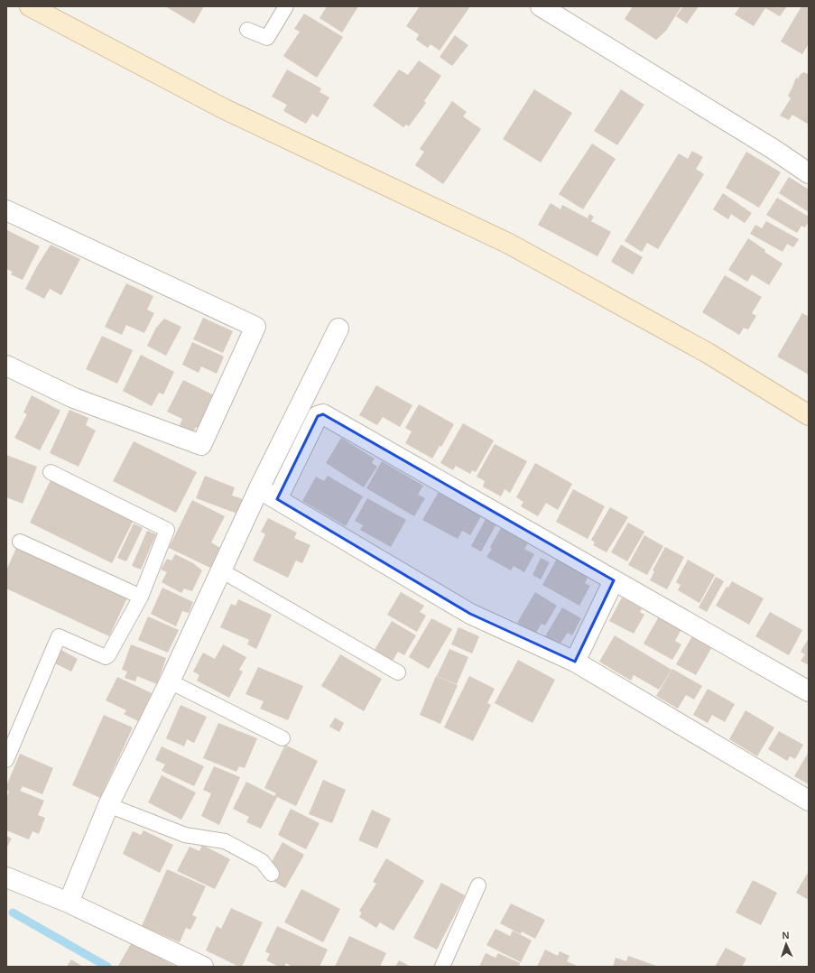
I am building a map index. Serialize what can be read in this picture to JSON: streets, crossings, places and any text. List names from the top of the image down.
{
  "north": "top"
}
